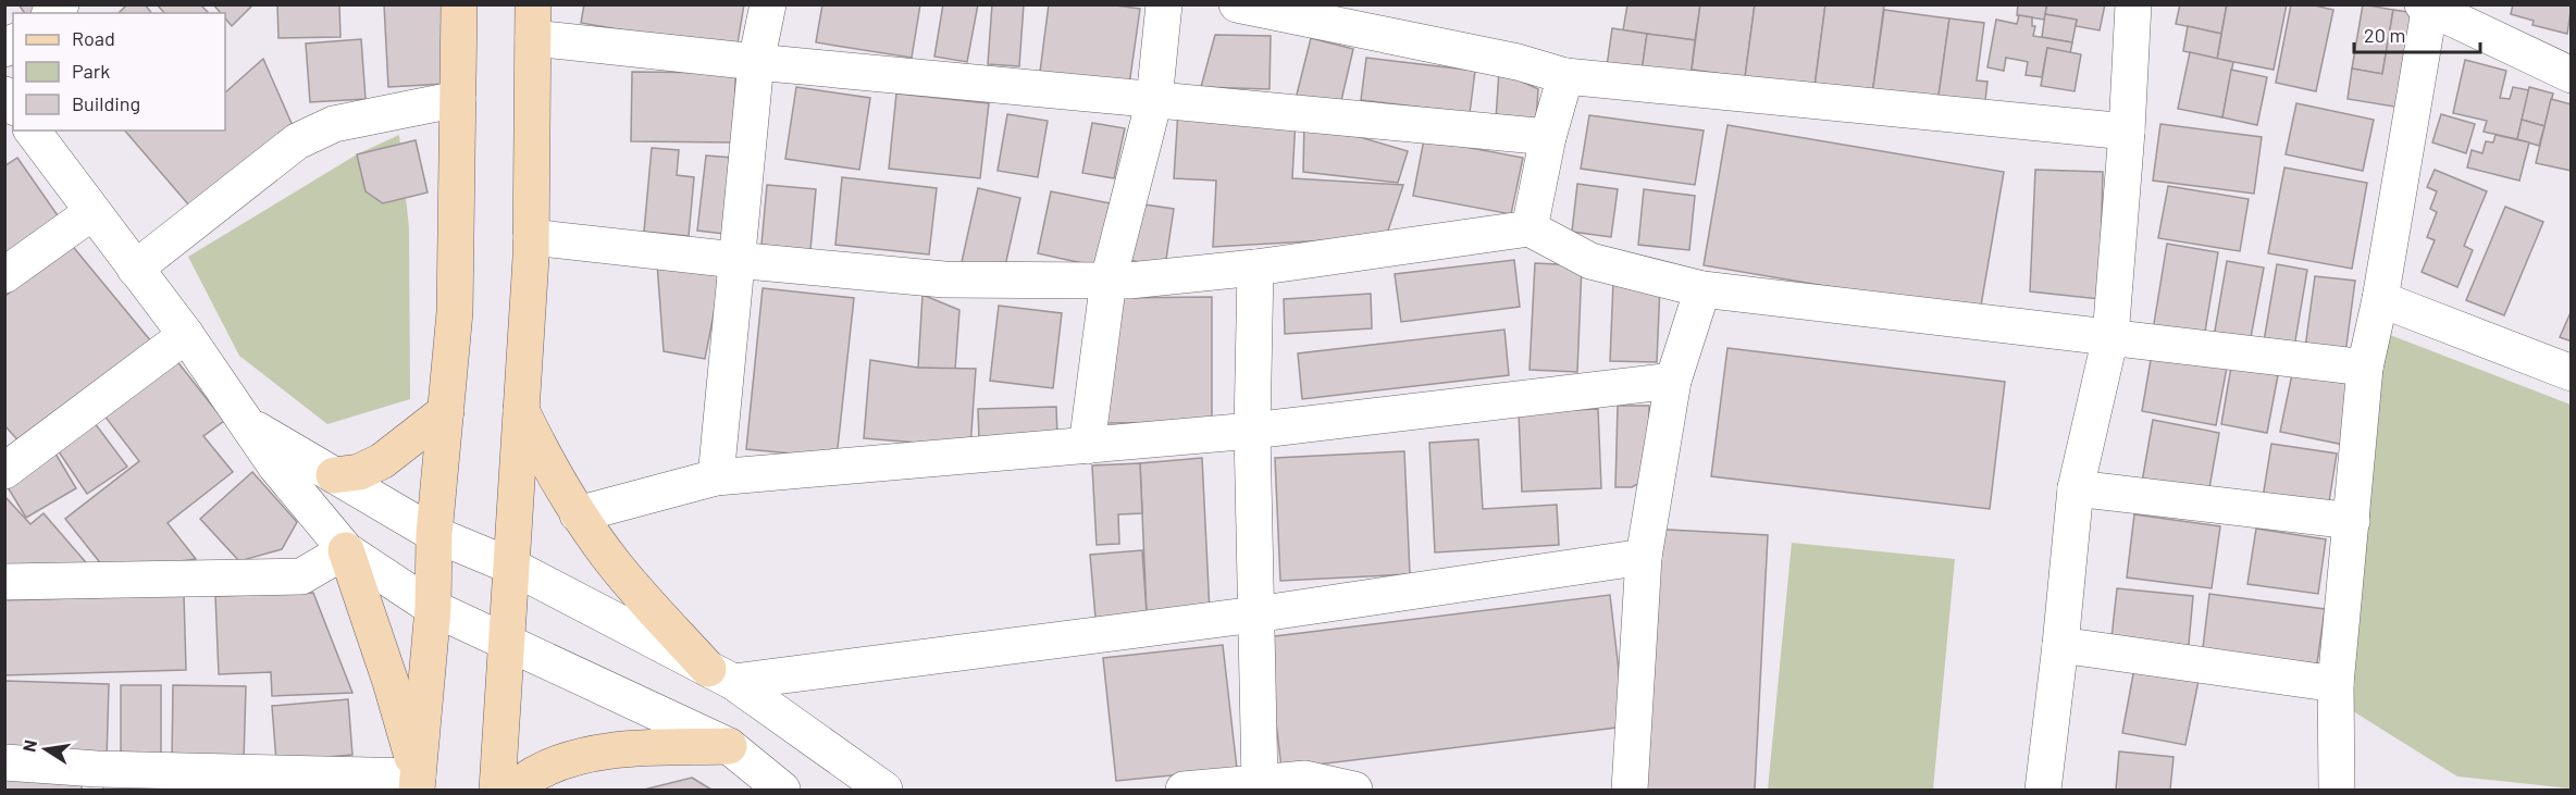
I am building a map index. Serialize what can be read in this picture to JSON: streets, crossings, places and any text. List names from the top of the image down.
{
  "legend": ["Road", "Park", "Building"],
  "scale_bar": "20 m",
  "north": "left"
}
